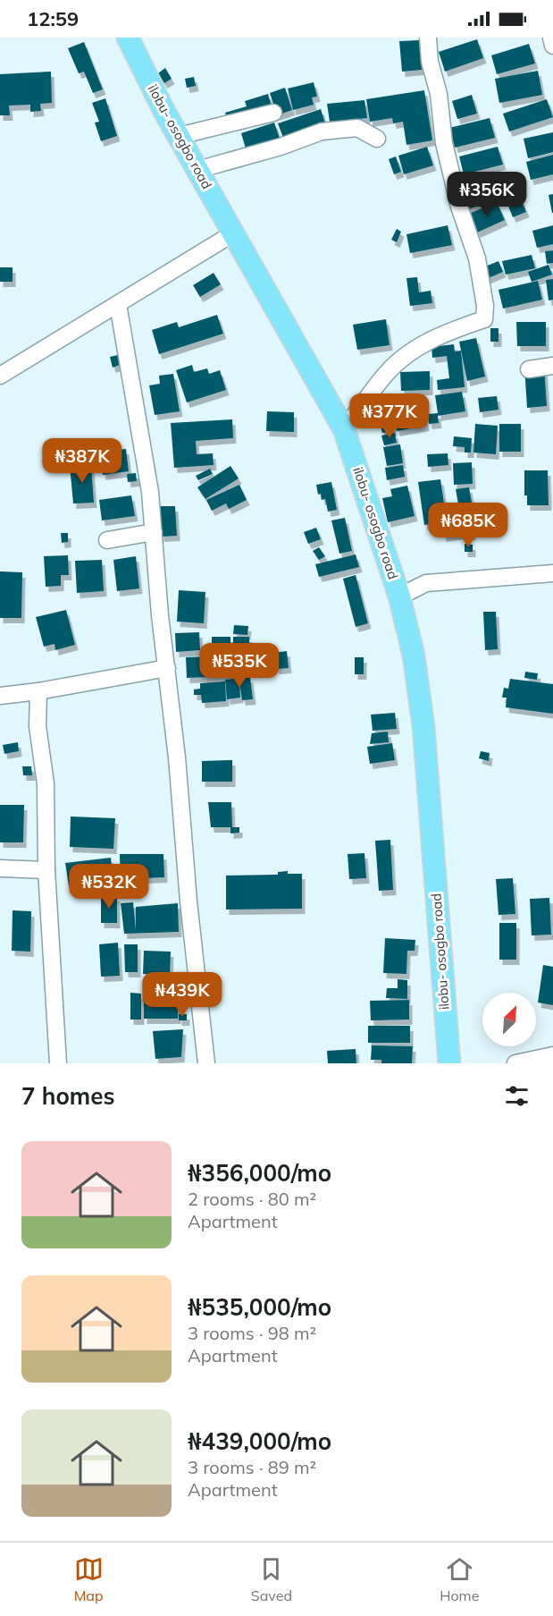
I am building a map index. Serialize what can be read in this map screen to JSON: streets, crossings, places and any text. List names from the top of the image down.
{
  "streets": {
    "main road": ["ilobu- osogbo road"]
  },
  "north": "top right",
  "page": {
    "status": "12:59",
    "price": [
      "₦356K",
      "₦377K",
      "₦387K",
      "₦685K",
      "₦535K",
      "₦532K",
      "₦439K"
    ],
    "heading": "7 homes",
    "list": [
      {
        "name": "₦356,000/mo",
        "note": "2 rooms · 80 m² · Apartment"
      },
      {
        "name": "₦535,000/mo",
        "note": "3 rooms · 98 m² · Apartment"
      },
      {
        "name": "₦439,000/mo",
        "note": "3 rooms · 89 m² · Apartment"
      }
    ],
    "tabs": ["Map", "Saved", "Home"]
  }
}
